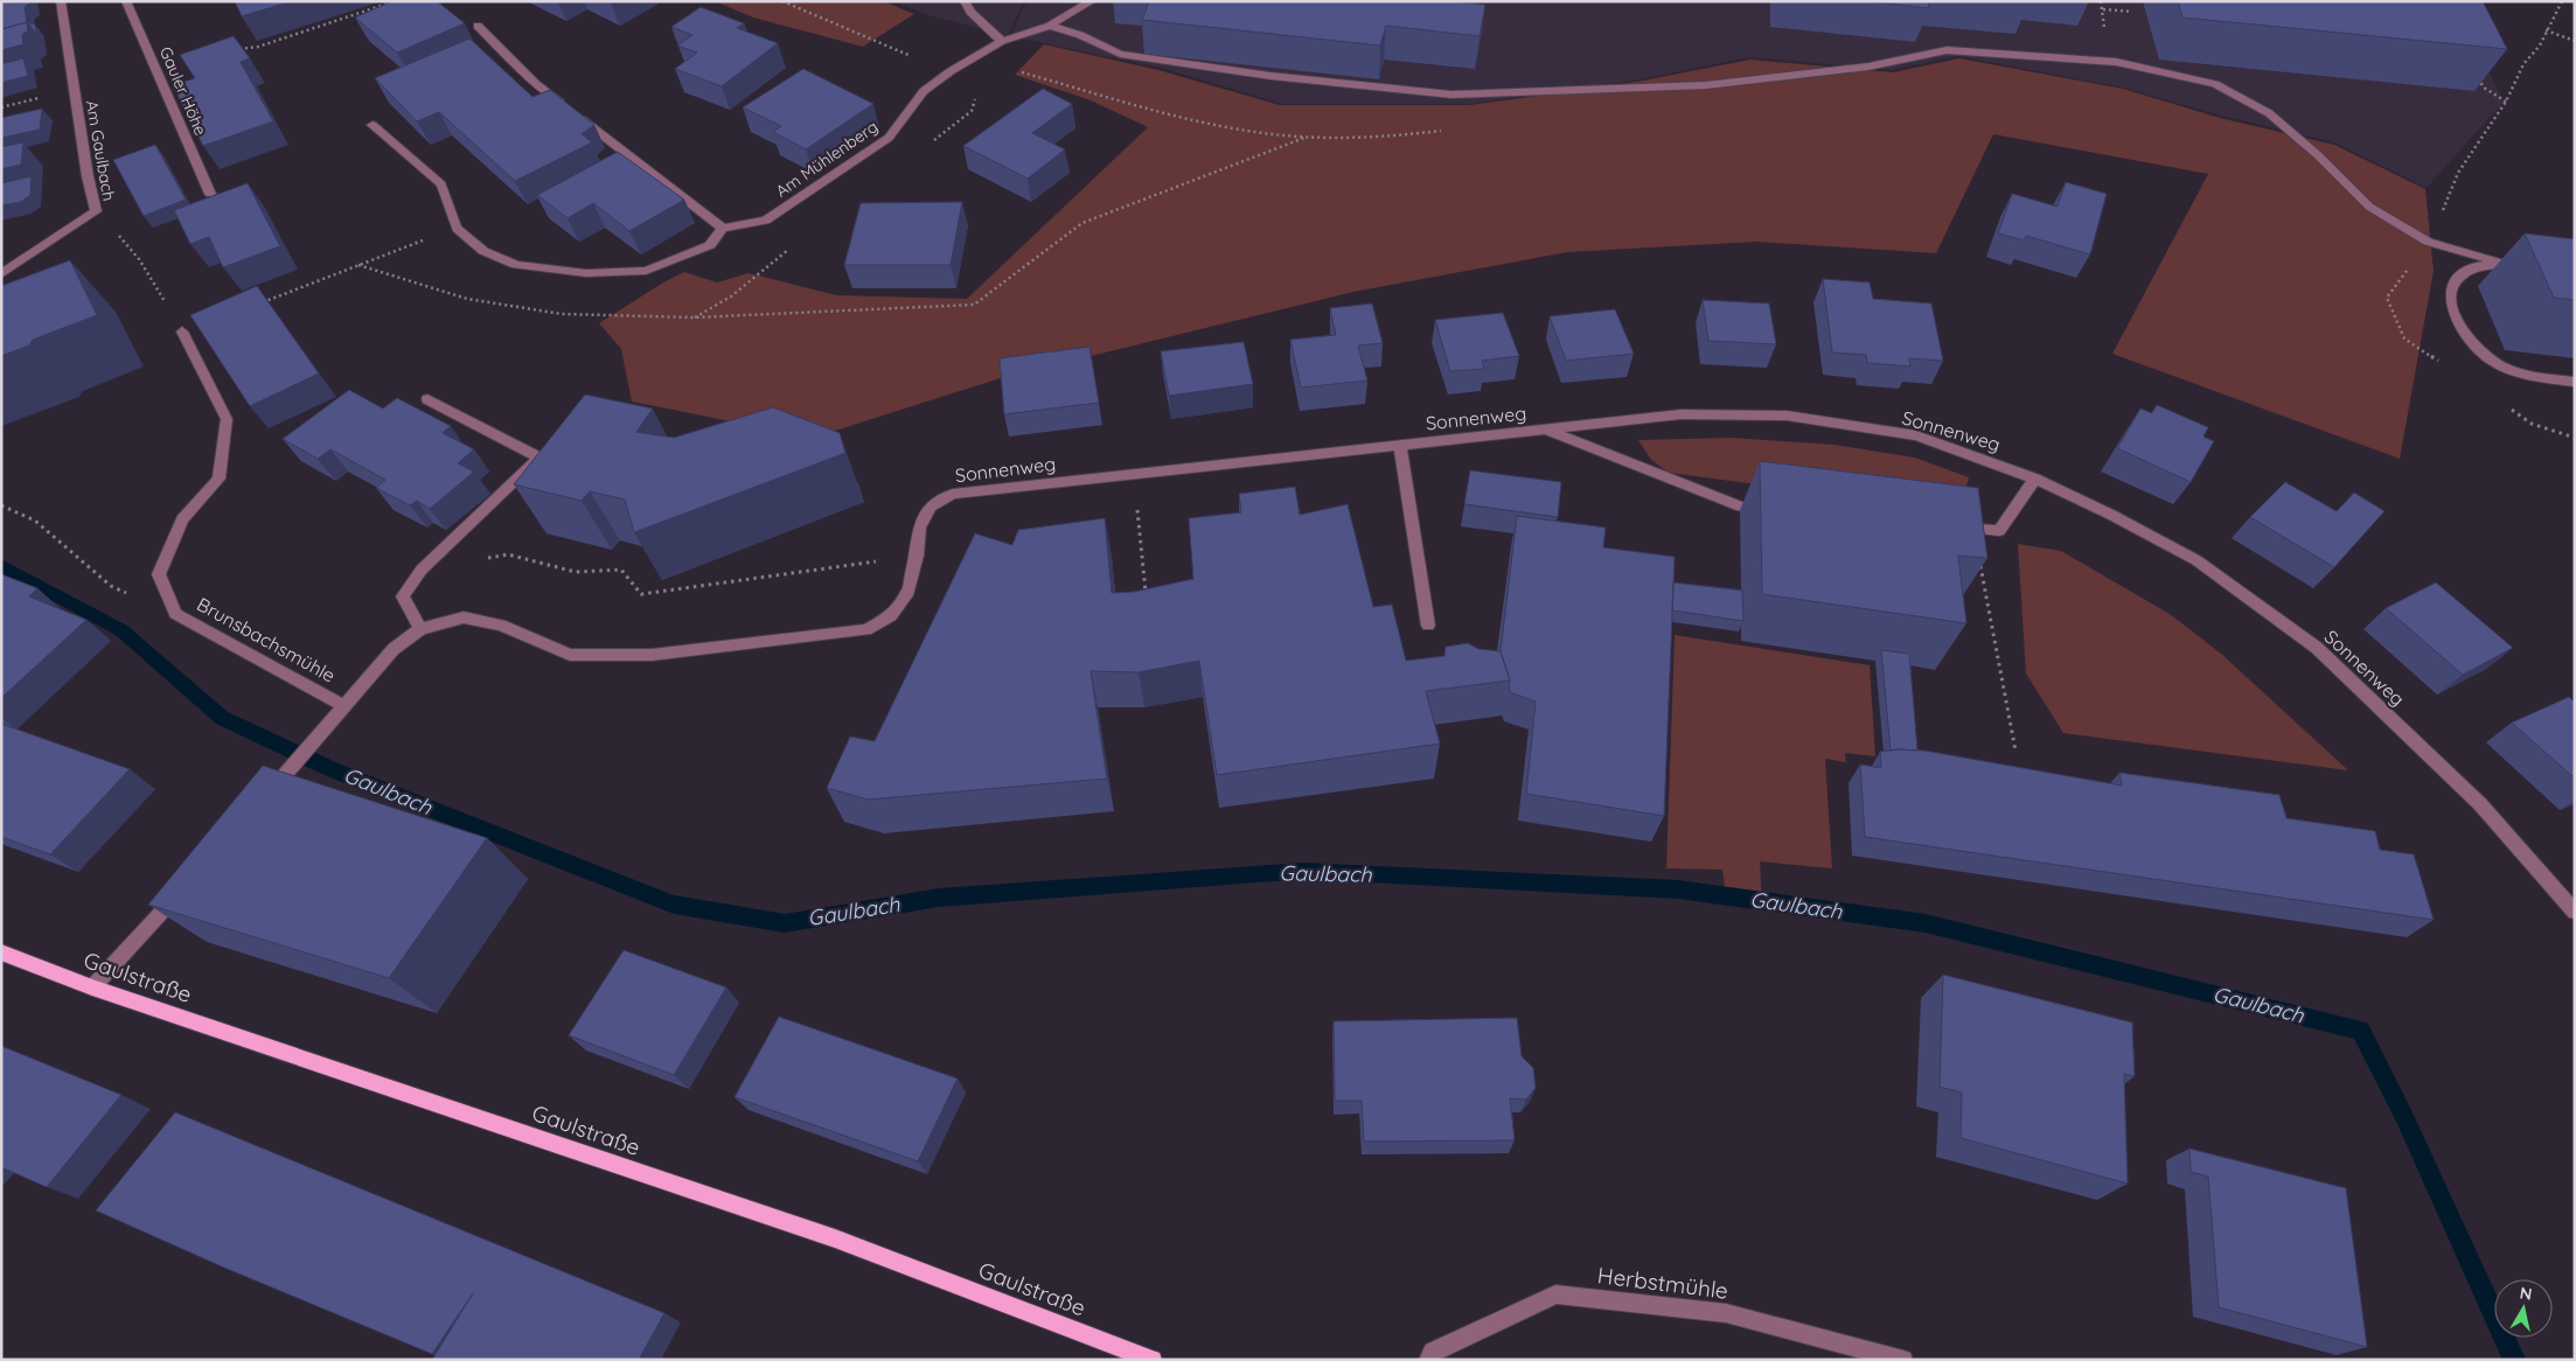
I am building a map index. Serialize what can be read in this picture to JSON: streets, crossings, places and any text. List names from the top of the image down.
{
  "streets": {
    "main road": ["Gaulstraße"],
    "street": [
      "Gauler Höhe",
      "Am Gaulbach",
      "Am Mühlenberg",
      "Sonnenweg",
      "Brunsbachsmühle",
      "Herbstmühle"
    ]
  },
  "crossings": [
    ["Sonnenweg", "Brunsbachsmühle"]
  ],
  "water": ["Gaulbach"],
  "north": "top"
}
